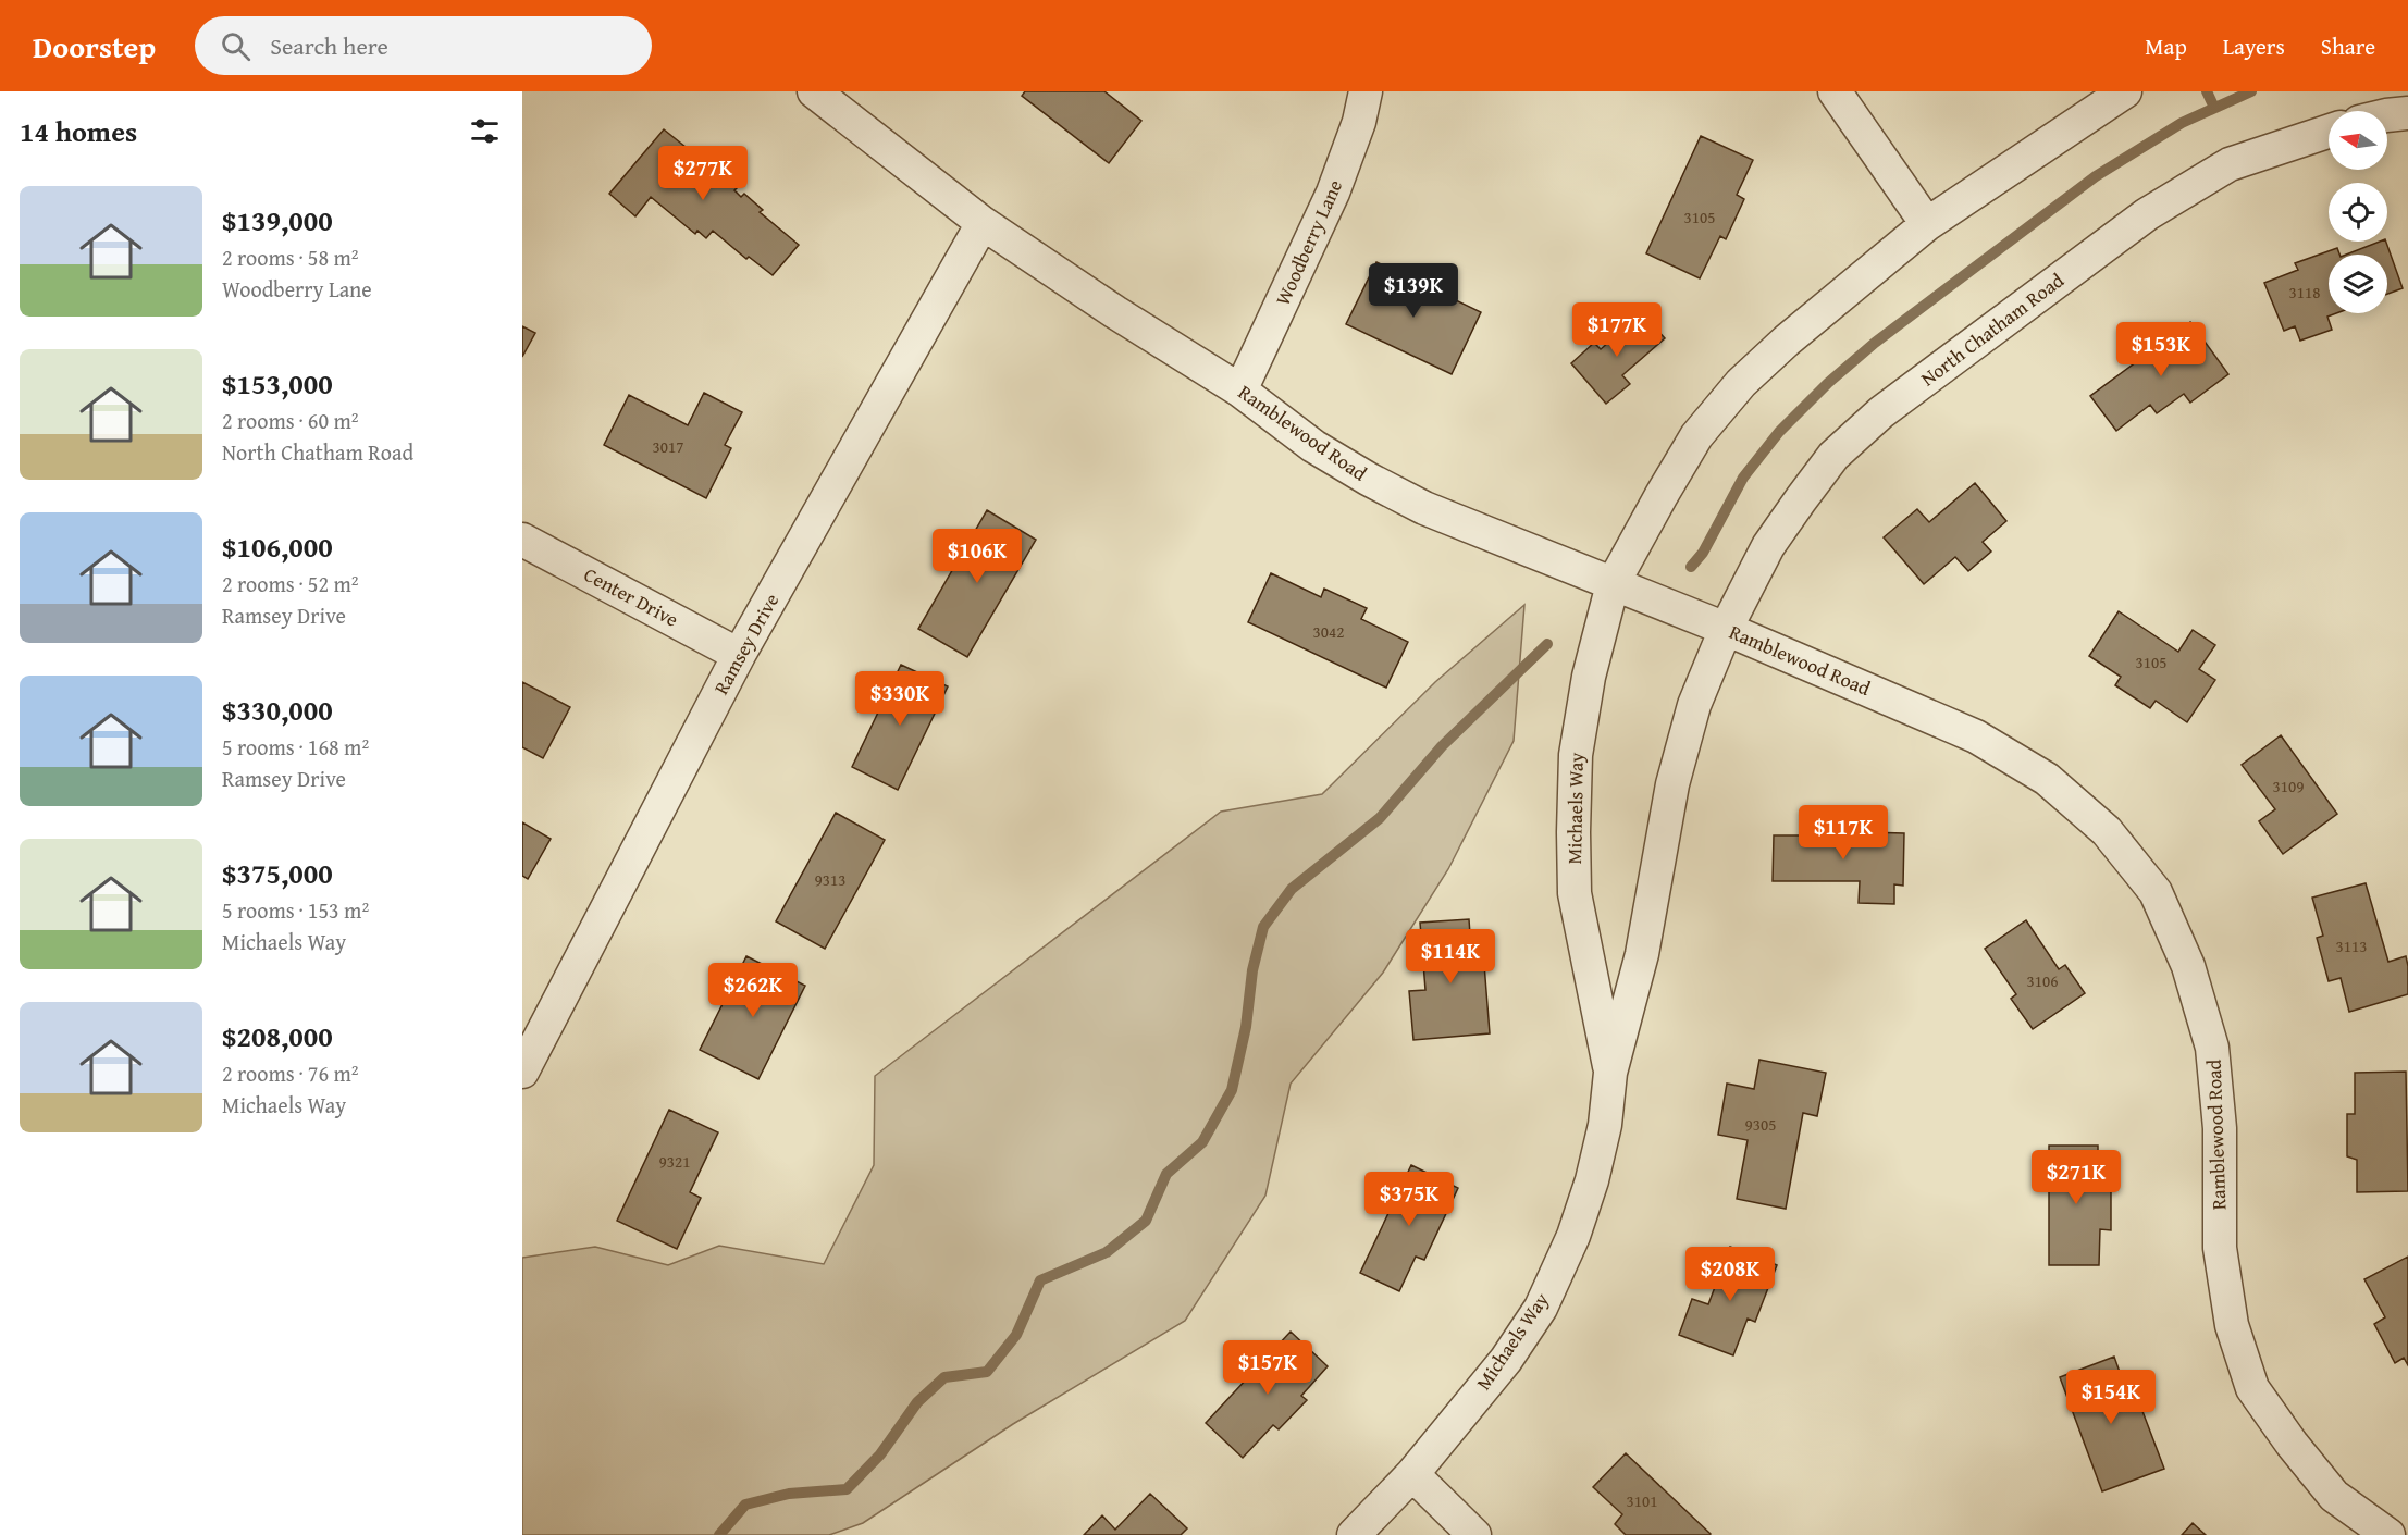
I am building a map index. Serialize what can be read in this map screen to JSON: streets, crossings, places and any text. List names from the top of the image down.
{
  "streets": {
    "street": [
      "Woodberry Lane",
      "North Chatham Road",
      "Ramblewood Road",
      "Center Drive",
      "Ramsey Drive",
      "Michaels Way"
    ]
  },
  "crossings": [
    ["Woodberry Lane", "Ramblewood Road"],
    ["North Chatham Road", "Ramblewood Road"],
    ["North Chatham Road", "Michaels Way"],
    ["Ramblewood Road", "Ramsey Drive"],
    ["Ramblewood Road", "Michaels Way"],
    ["Center Drive", "Ramsey Drive"]
  ],
  "house_numbers": [
    "3105",
    "3118",
    "3017",
    "3042",
    "3105",
    "3109",
    "9313",
    "3113",
    "3106",
    "9305",
    "9321",
    "3101"
  ],
  "north": "left",
  "page": {
    "header": "Doorstep",
    "search": "Search here",
    "nav": ["Map", "Layers", "Share"],
    "heading": "14 homes",
    "price": [
      "$277K",
      "$139K",
      "$177K",
      "$153K",
      "$106K",
      "$330K",
      "$117K",
      "$114K",
      "$262K",
      "$271K",
      "$375K",
      "$208K",
      "$157K",
      "$154K"
    ],
    "list": [
      {
        "name": "$139,000",
        "note": "2 rooms · 58 m² · Woodberry Lane"
      },
      {
        "name": "$153,000",
        "note": "2 rooms · 60 m² · North Chatham Road"
      },
      {
        "name": "$106,000",
        "note": "2 rooms · 52 m² · Ramsey Drive"
      },
      {
        "name": "$330,000",
        "note": "5 rooms · 168 m² · Ramsey Drive"
      },
      {
        "name": "$375,000",
        "note": "5 rooms · 153 m² · Michaels Way"
      },
      {
        "name": "$208,000",
        "note": "2 rooms · 76 m² · Michaels Way"
      }
    ]
  }
}
